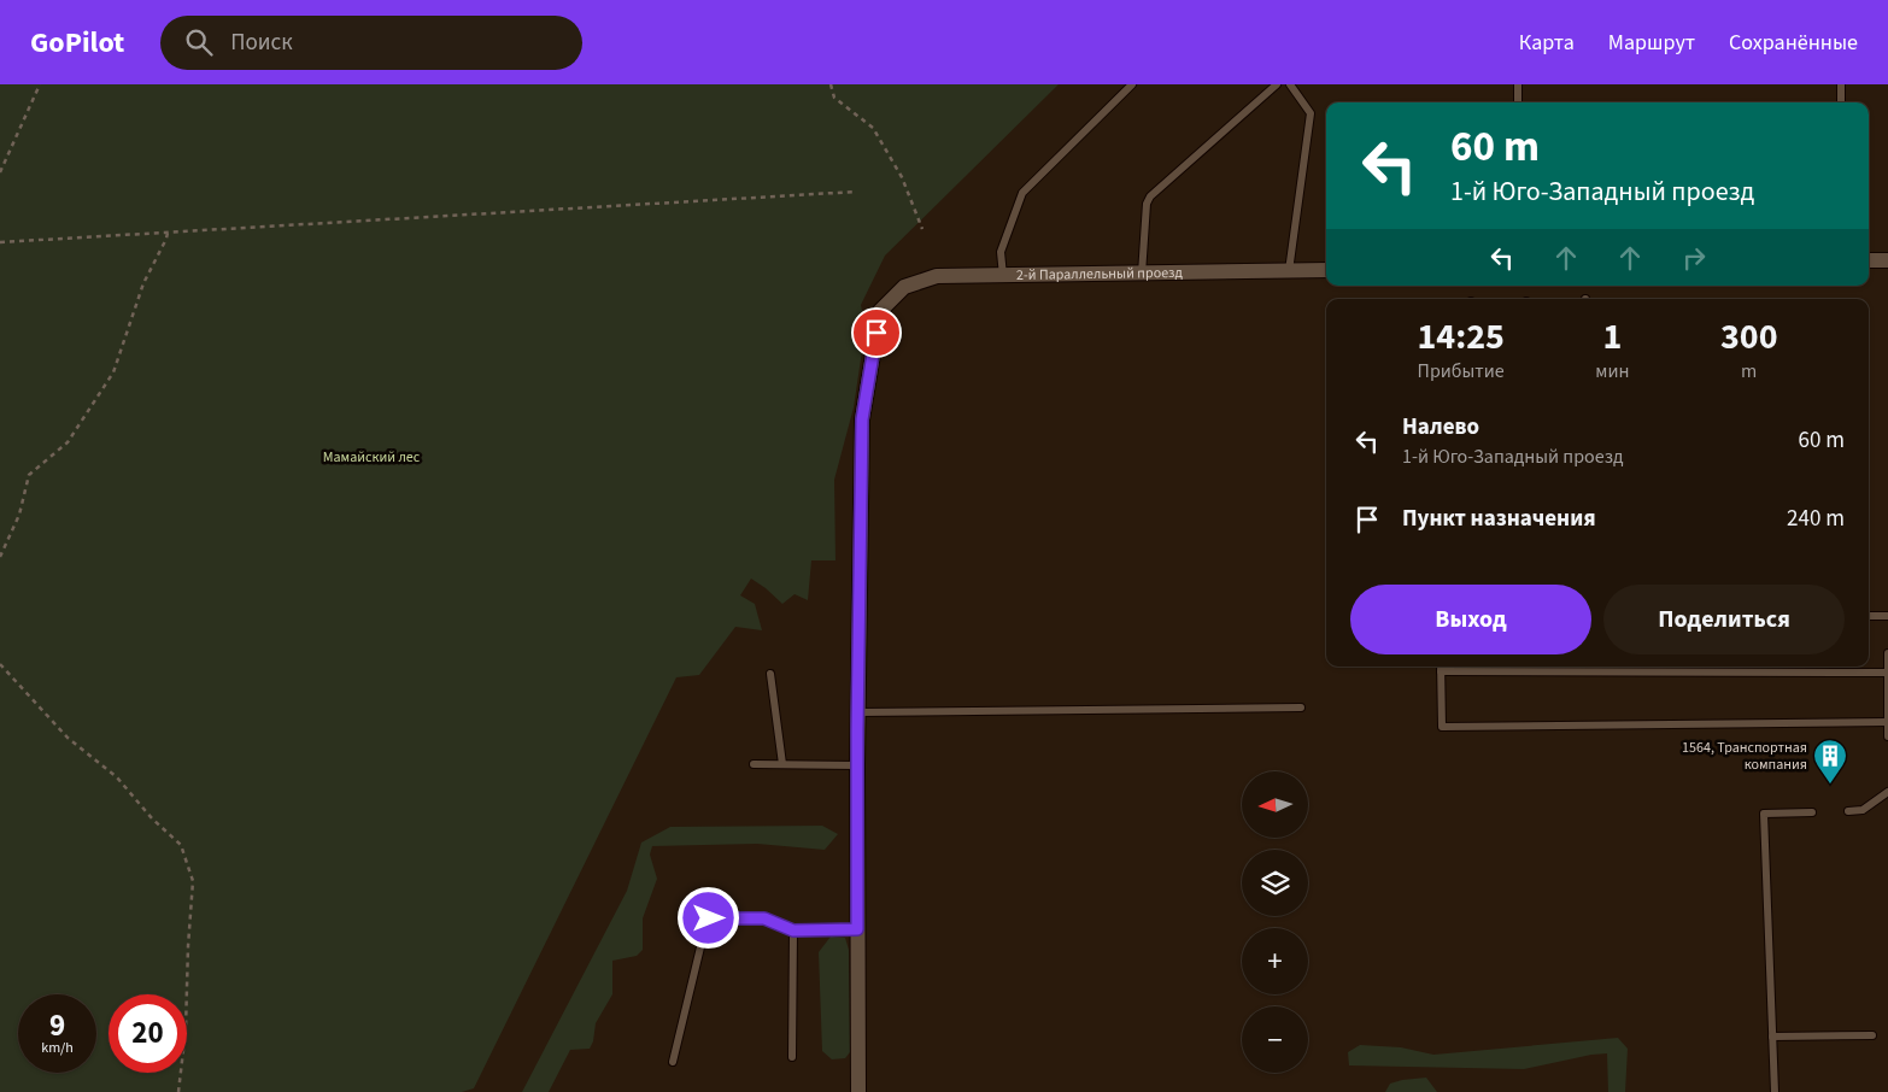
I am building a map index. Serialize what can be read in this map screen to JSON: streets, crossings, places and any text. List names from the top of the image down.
{
  "streets": {
    "street": ["2-й Параллельный проезд"]
  },
  "parks": ["Мамайский лес"],
  "places": {
    "building": ["1564, Транспортная компания"]
  },
  "north": "left",
  "page": {
    "header": "GoPilot",
    "search": "Поиск",
    "nav": ["Карта", "Маршрут", "Сохранённые"],
    "turn": ["60 m", "1-й Юго-Западный проезд"],
    "eta": [
      "14:25",
      "Прибытие",
      "1",
      "мин",
      "300",
      "m"
    ],
    "list": [
      {
        "name": "Налево",
        "note": "1-й Юго-Западный проезд",
        "value": "60 m"
      },
      {
        "name": "Пункт назначения",
        "value": "240 m"
      }
    ],
    "buttons": ["Выход", "Поделиться"],
    "map_buttons": ["+", "−"],
    "speed": "9 km/h",
    "limit": "20"
  }
}
